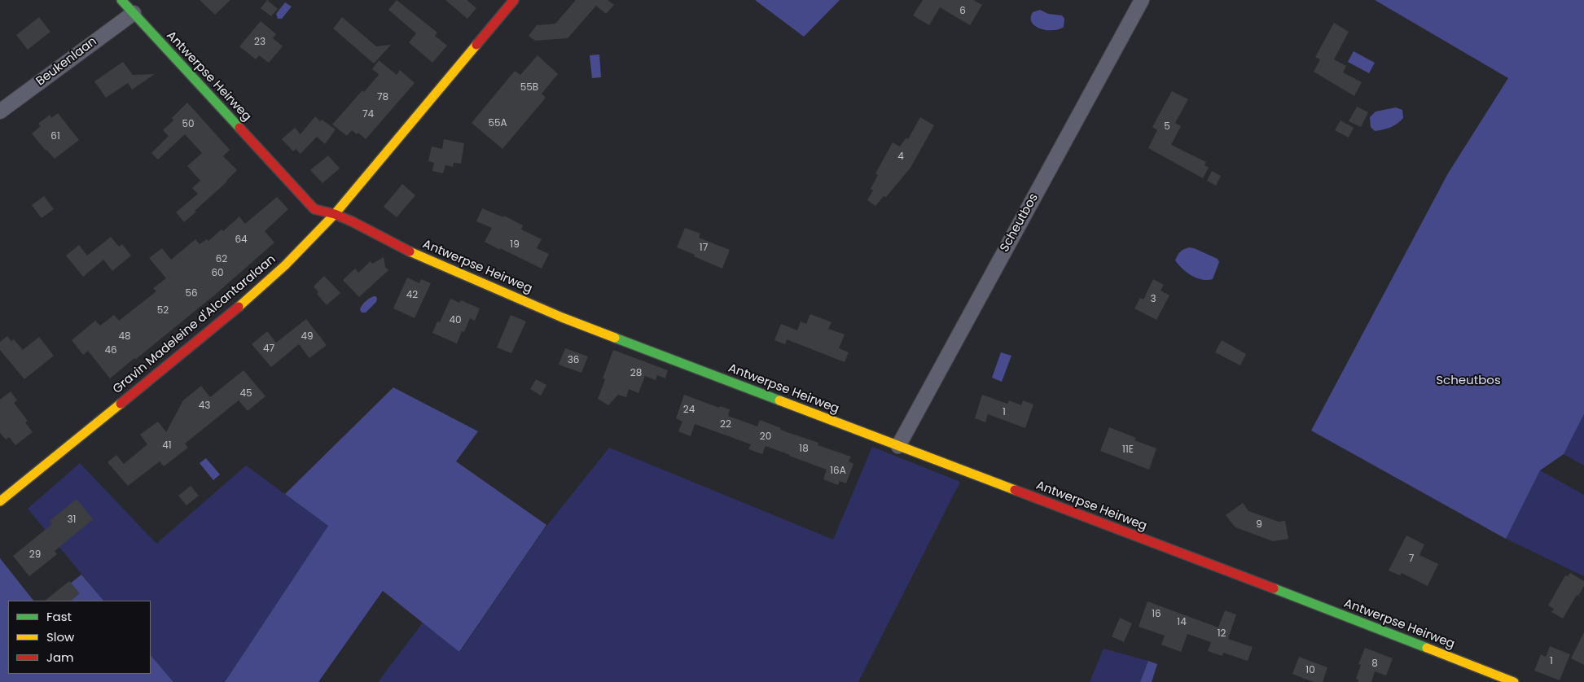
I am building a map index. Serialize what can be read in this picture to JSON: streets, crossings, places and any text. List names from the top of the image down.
{
  "streets": {
    "street": [
      "Beukenlaan",
      "Antwerpse Heirweg",
      "Scheutbos",
      "Gravin Madeleine d'Alcantaralaan"
    ]
  },
  "crossings": [
    ["Beukenlaan", "Antwerpse Heirweg"],
    ["Antwerpse Heirweg", "Scheutbos"],
    ["Antwerpse Heirweg", "Gravin Madeleine d'Alcantaralaan"]
  ],
  "parks": ["Scheutbos"],
  "house_numbers": [
    "6",
    "23",
    "55B",
    "78",
    "74",
    "55A",
    "50",
    "5",
    "61",
    "4",
    "64",
    "19",
    "17",
    "62",
    "60",
    "56",
    "42",
    "3",
    "52",
    "40",
    "48",
    "49",
    "47",
    "46",
    "36",
    "28",
    "45",
    "43",
    "24",
    "1",
    "22",
    "20",
    "41",
    "18",
    "11E",
    "16A",
    "31",
    "9",
    "29",
    "7",
    "16",
    "14",
    "12",
    "1",
    "8",
    "10"
  ],
  "legend": ["Fast", "Slow", "Jam"]
}
